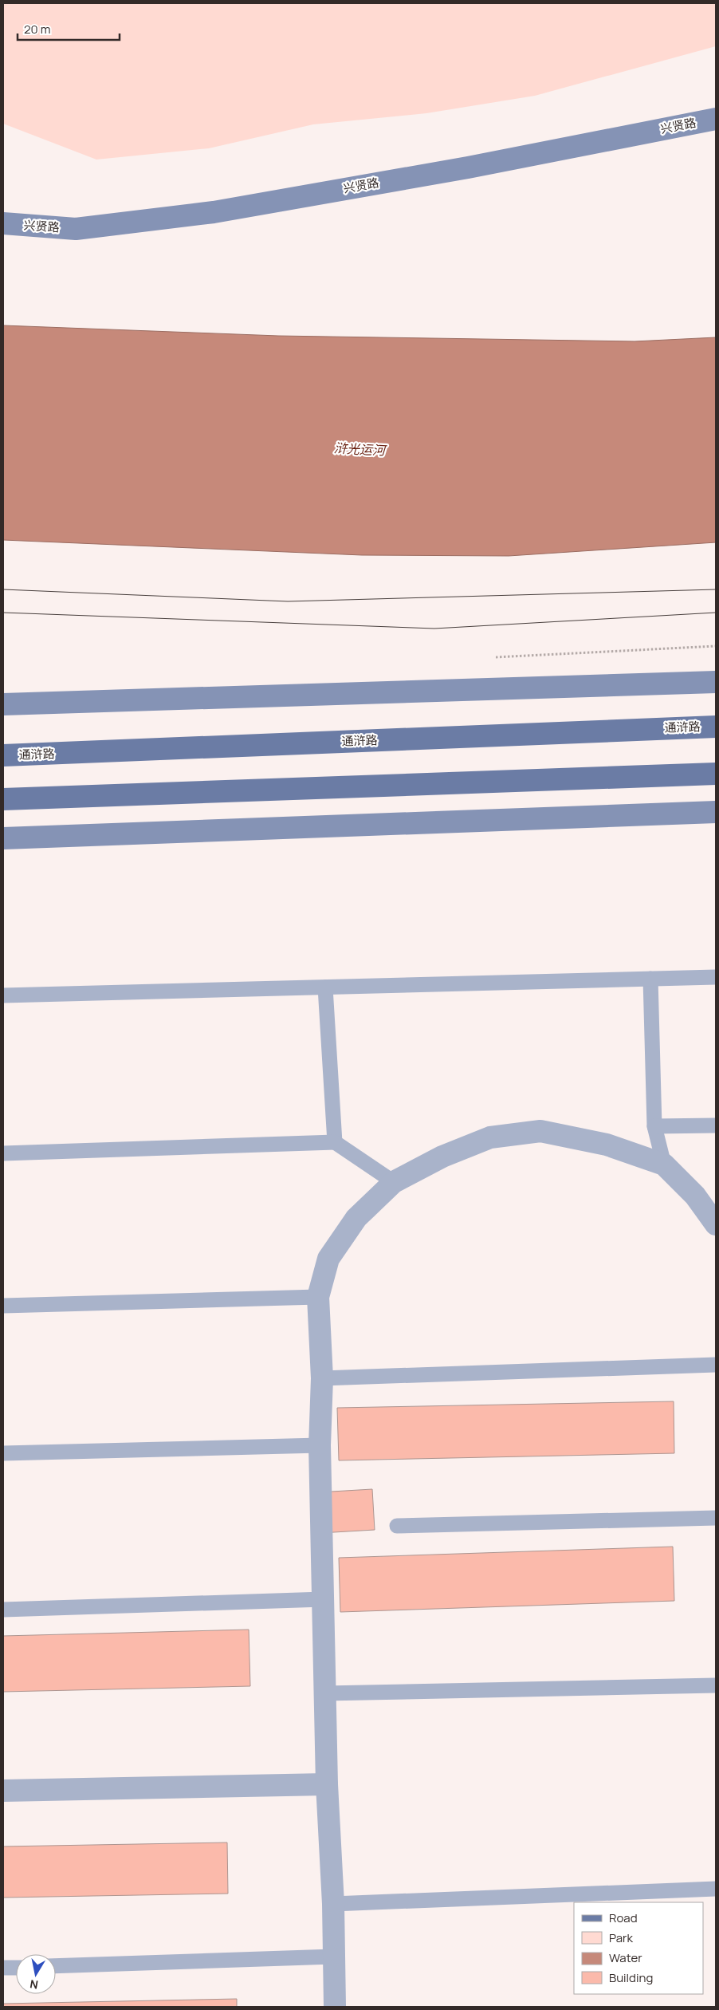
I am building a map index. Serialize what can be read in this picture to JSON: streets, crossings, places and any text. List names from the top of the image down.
{
  "streets": {
    "main road": ["兴贤路", "通浒路"]
  },
  "water": ["浒光运河"],
  "legend": [
    "Road",
    "Park",
    "Water",
    "Building"
  ],
  "scale_bar": "20 m",
  "north": "bottom"
}
